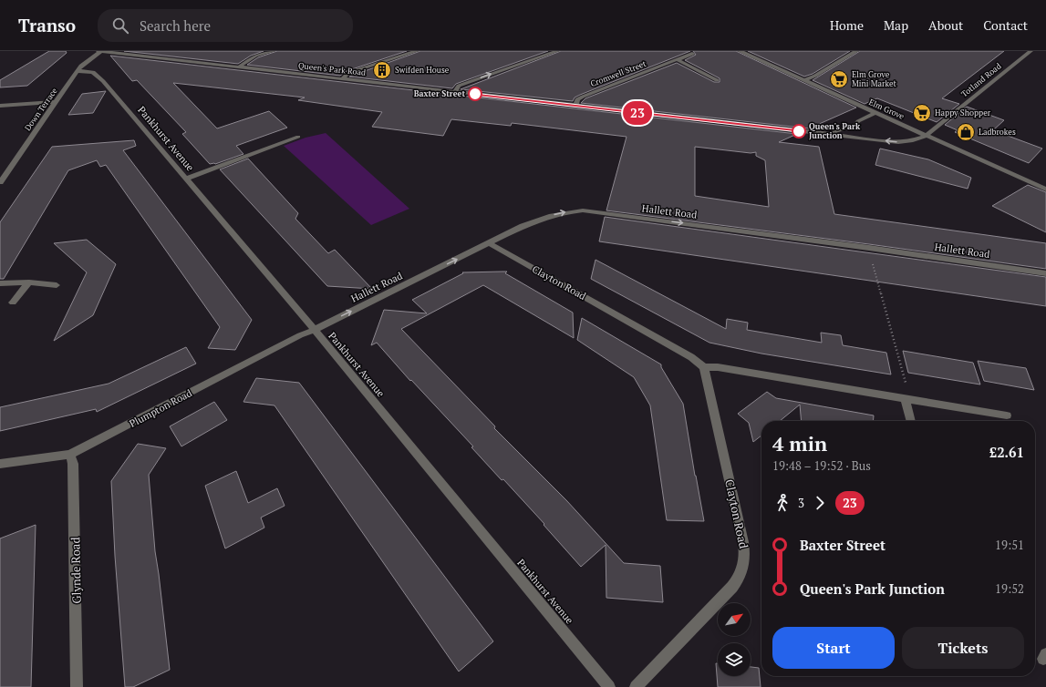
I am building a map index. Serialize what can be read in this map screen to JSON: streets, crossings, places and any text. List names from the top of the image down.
{
  "streets": {
    "street": [
      "Queen's Park Road",
      "Cromwell Street",
      "Totland Road",
      "Down Terrace",
      "Elm Grove",
      "Pankhurst Avenue",
      "Hallett Road",
      "Clayton Road",
      "Plumpton Road",
      "Glynde Road"
    ]
  },
  "crossings": [
    ["Queen's Park Road", "Cromwell Street"],
    ["Queen's Park Road", "Totland Road"],
    ["Queen's Park Road", "Down Terrace"],
    ["Queen's Park Road", "Elm Grove"],
    ["Totland Road", "Elm Grove"],
    ["Down Terrace", "Pankhurst Avenue"],
    ["Pankhurst Avenue", "Hallett Road"],
    ["Pankhurst Avenue", "Plumpton Road"],
    ["Hallett Road", "Clayton Road"],
    ["Hallett Road", "Plumpton Road"],
    ["Plumpton Road", "Glynde Road"]
  ],
  "one_way": ["Hallett Road"],
  "places": {
    "building": ["Swifden House"],
    "supermarket": ["Elm Grove Mini Market", "Happy Shopper"],
    "other": ["Baxter Street", "Queen's Park Junction"],
    "shop": ["Ladbrokes"]
  },
  "lines": ["bus line 23"],
  "north": "top right",
  "page": {
    "header": "Transo",
    "search": "Search here",
    "nav": [
      "Home",
      "Map",
      "About",
      "Contact"
    ],
    "on_map": "23",
    "heading": ["4 min", "19:48 – 19:52 · Bus", "£2.61"],
    "legs": ["3", "23"],
    "list": [
      {
        "name": "Baxter Street",
        "value": "19:51"
      },
      {
        "name": "Queen's Park Junction",
        "value": "19:52"
      }
    ],
    "buttons": ["Start", "Tickets"]
  }
}
